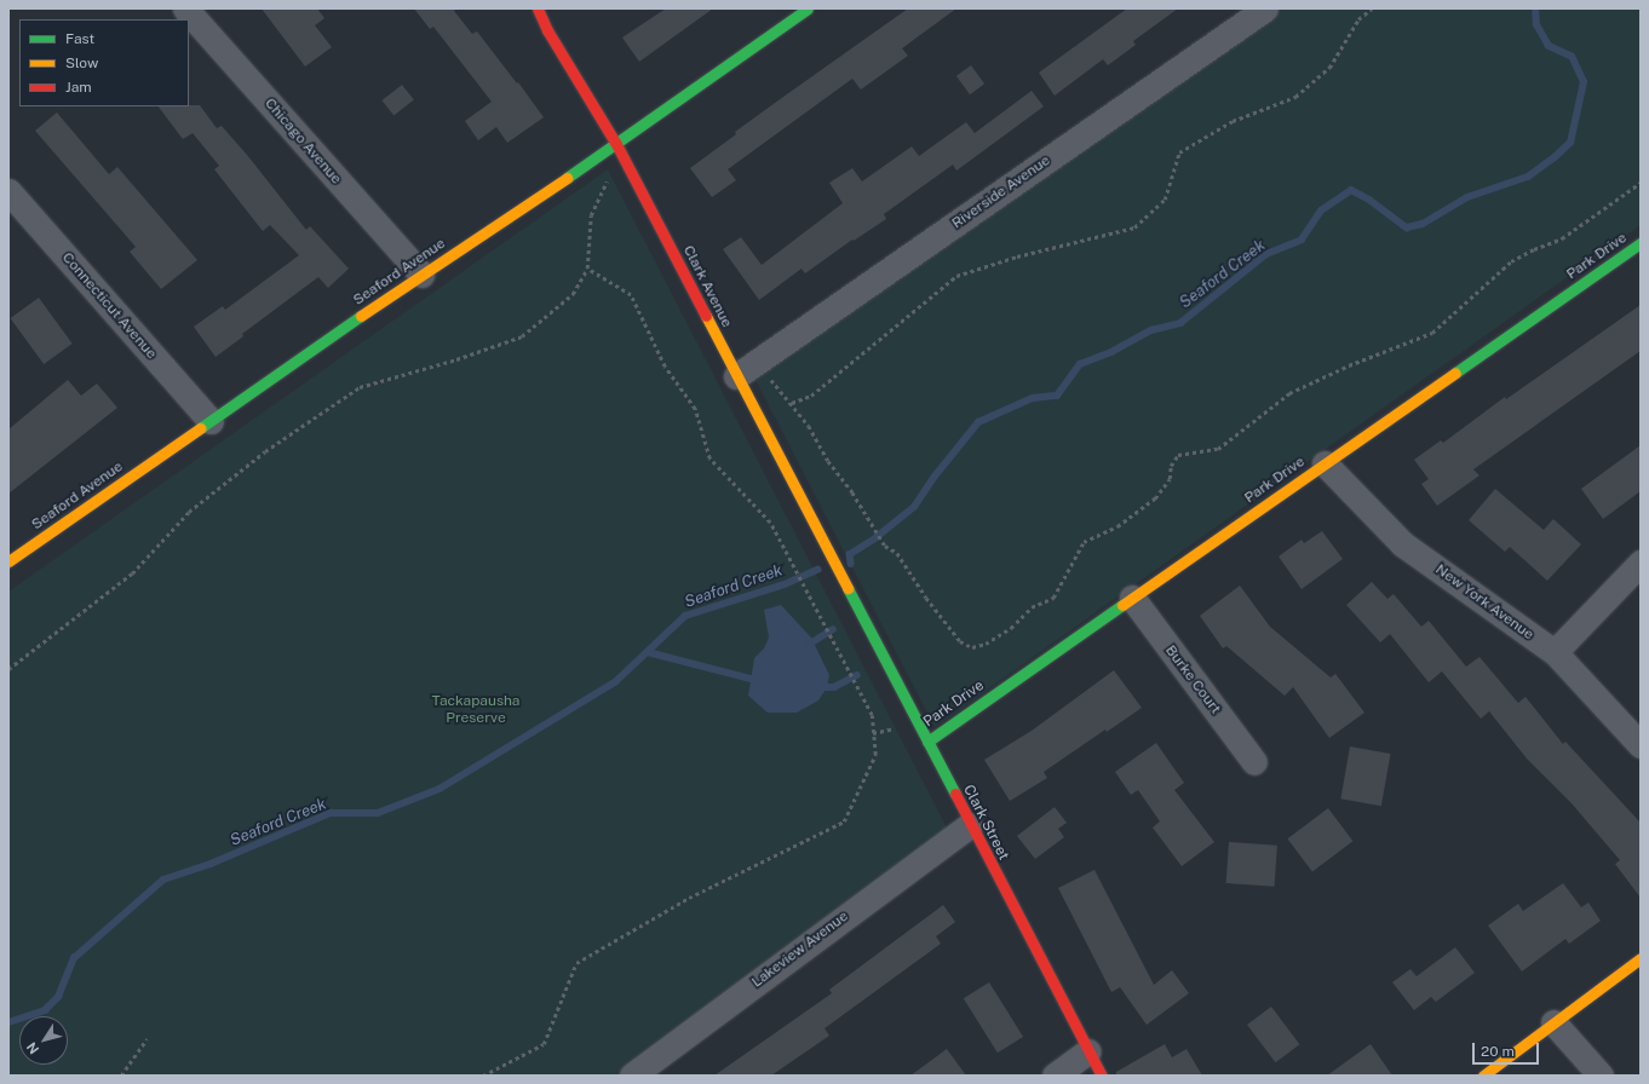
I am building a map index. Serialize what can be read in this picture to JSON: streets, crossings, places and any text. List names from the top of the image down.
{
  "streets": {
    "street": [
      "Chicago Avenue",
      "Riverside Avenue",
      "Park Drive",
      "Seaford Avenue",
      "Clark Avenue",
      "Connecticut Avenue",
      "New York Avenue",
      "Burke Court",
      "Clark Street",
      "Lakeview Avenue"
    ]
  },
  "crossings": [
    ["Chicago Avenue", "Seaford Avenue"],
    ["Riverside Avenue", "Clark Avenue"],
    ["Park Drive", "New York Avenue"],
    ["Park Drive", "Burke Court"],
    ["Park Drive", "Clark Street"],
    ["Seaford Avenue", "Clark Avenue"],
    ["Seaford Avenue", "Connecticut Avenue"],
    ["Clark Avenue", "Clark Street"],
    ["Clark Street", "Lakeview Avenue"]
  ],
  "water": ["Seaford Creek"],
  "parks": ["Tackapausha Preserve"],
  "legend": ["Fast", "Slow", "Jam"],
  "scale_bar": "20 m",
  "north": "bottom left"
}
